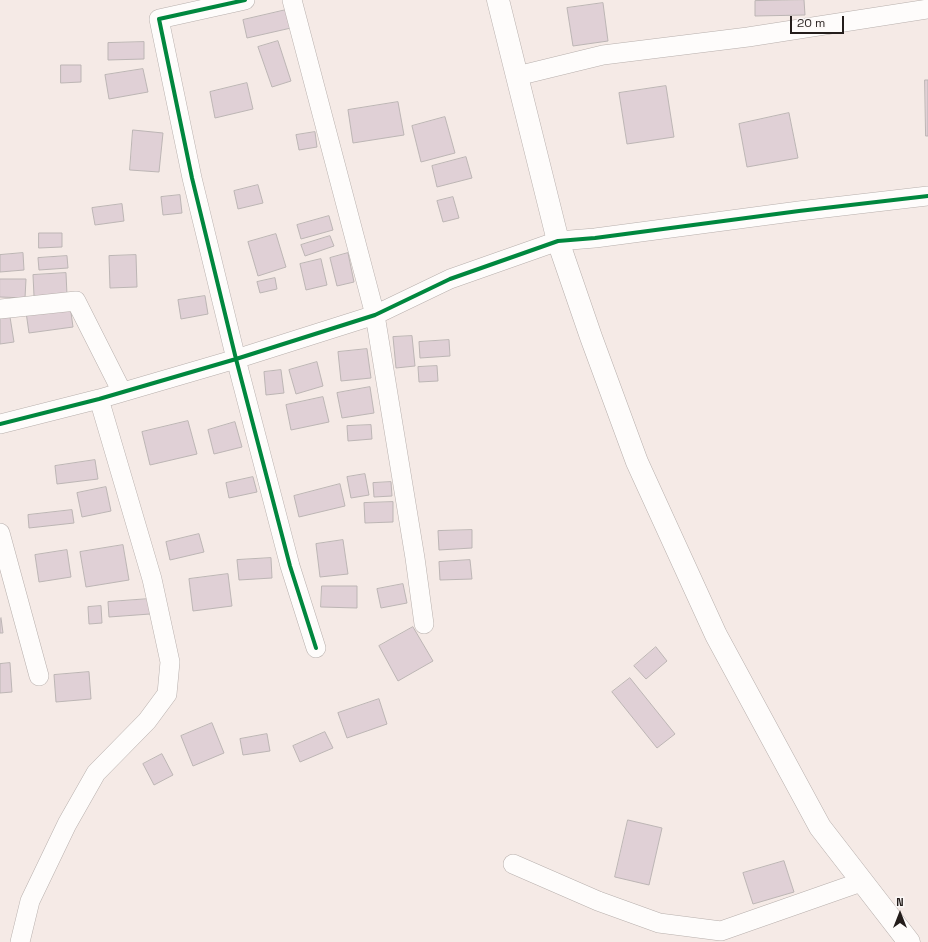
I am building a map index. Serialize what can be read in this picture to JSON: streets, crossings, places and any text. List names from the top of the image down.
{
  "scale_bar": "20 m",
  "north": "top"
}
